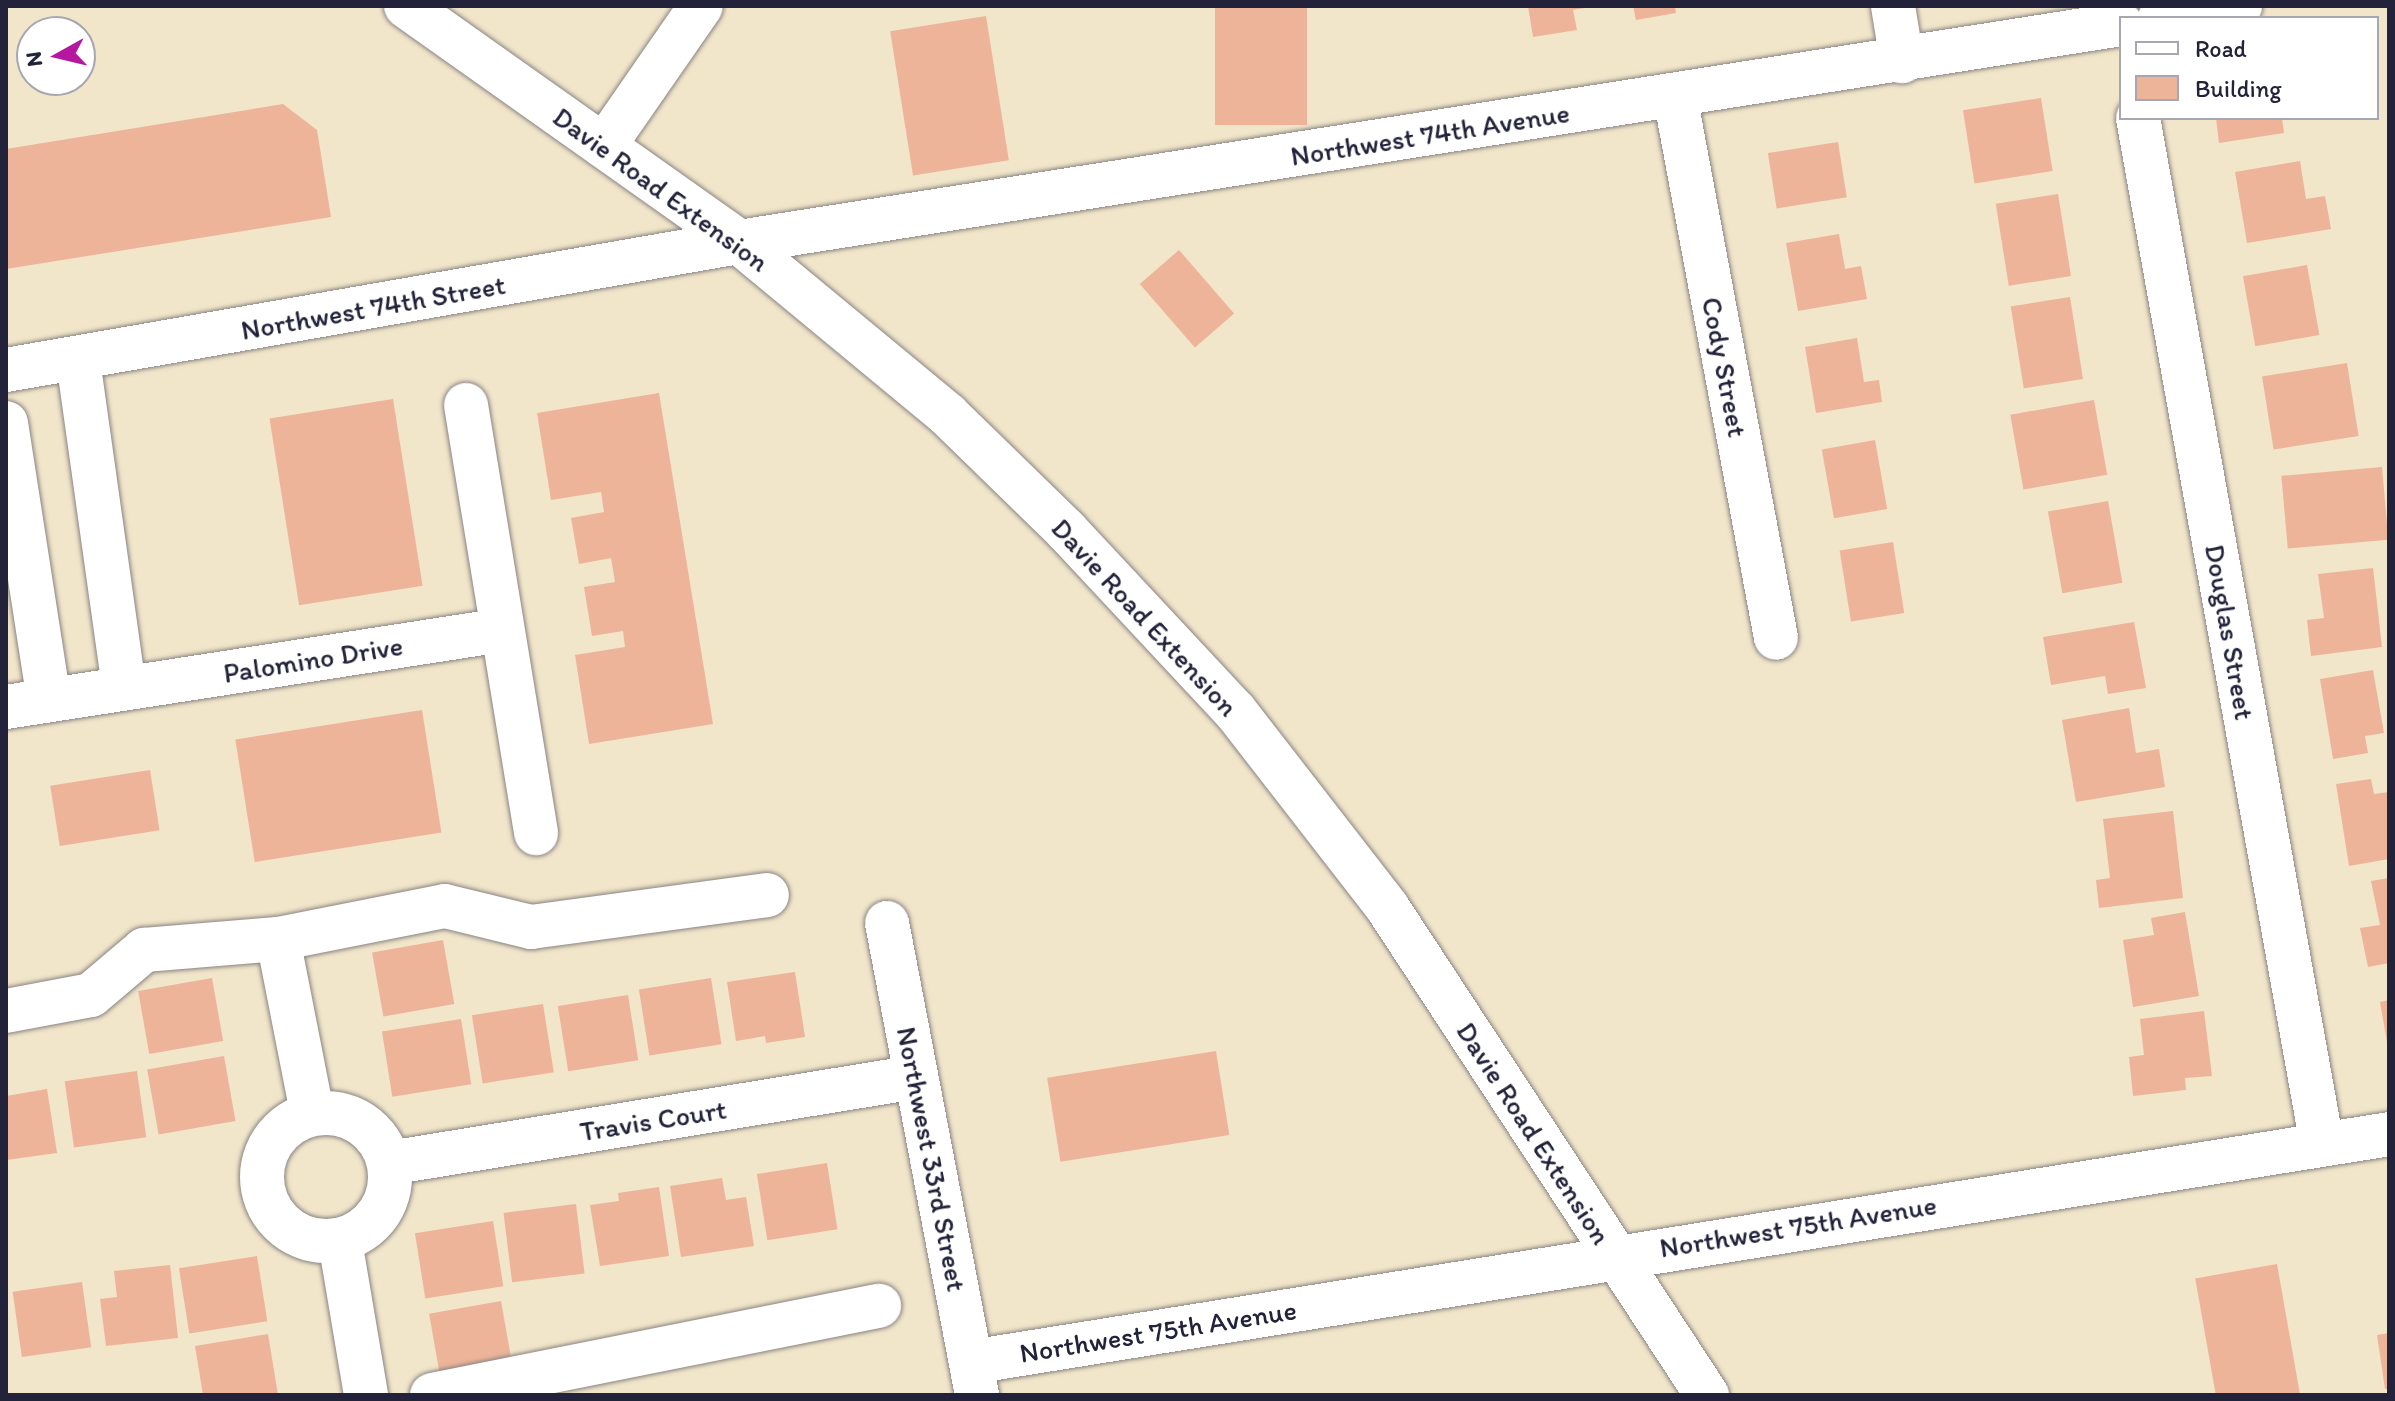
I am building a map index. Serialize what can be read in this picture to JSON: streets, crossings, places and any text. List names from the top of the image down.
{
  "streets": {
    "street": [
      "Northwest 74th Avenue",
      "Davie Road Extension",
      "Northwest 74th Street",
      "Cody Street",
      "Douglas Street",
      "Palomino Drive",
      "Travis Court",
      "Northwest 33rd Street",
      "Northwest 75th Avenue"
    ]
  },
  "crossings": [
    ["Northwest 74th Avenue", "Davie Road Extension"],
    ["Northwest 74th Avenue", "Northwest 74th Street"],
    ["Northwest 74th Avenue", "Cody Street"],
    ["Davie Road Extension", "Northwest 74th Street"],
    ["Davie Road Extension", "Northwest 75th Avenue"],
    ["Douglas Street", "Northwest 75th Avenue"],
    ["Travis Court", "Northwest 33rd Street"],
    ["Northwest 33rd Street", "Northwest 75th Avenue"]
  ],
  "legend": ["Road", "Building"],
  "north": "left"
}
